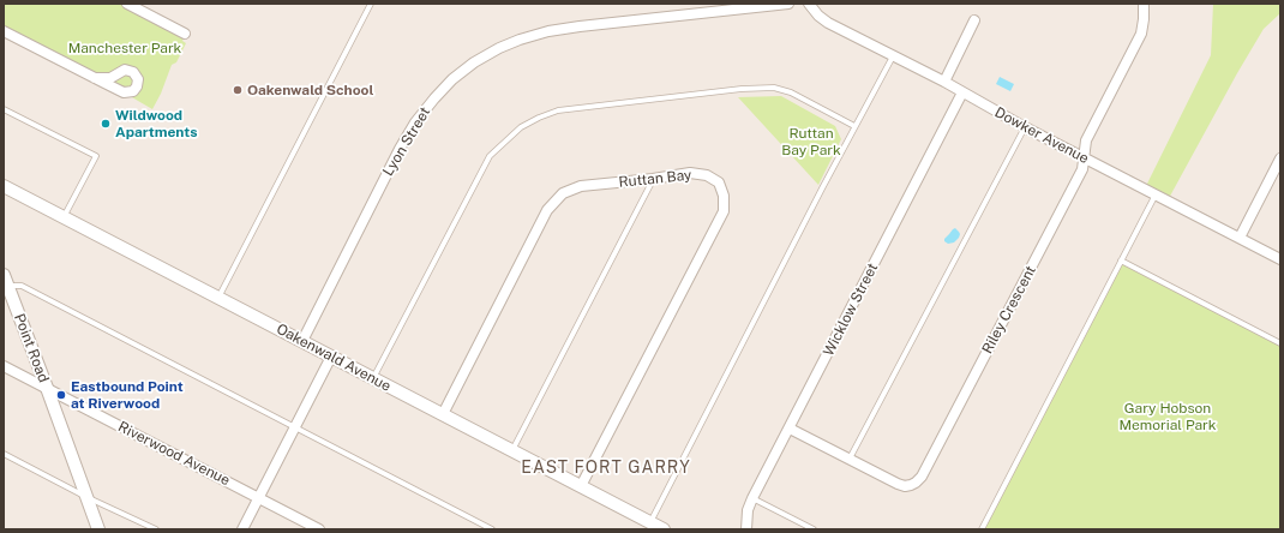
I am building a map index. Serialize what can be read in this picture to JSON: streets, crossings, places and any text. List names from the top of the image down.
{
  "streets": {
    "street": [
      "Dowker Avenue",
      "Lyon Street",
      "Ruttan Bay",
      "Wicklow Street",
      "Riley Crescent",
      "Point Road",
      "Oakenwald Avenue",
      "Riverwood Avenue"
    ]
  },
  "crossings": [
    ["Dowker Avenue", "Wicklow Street"],
    ["Dowker Avenue", "Riley Crescent"],
    ["Lyon Street", "Oakenwald Avenue"],
    ["Ruttan Bay", "Oakenwald Avenue"],
    ["Wicklow Street", "Riley Crescent"],
    ["Point Road", "Riverwood Avenue"]
  ],
  "districts": ["EAST FORT GARRY"],
  "parks": ["Manchester Park", "Ruttan Bay Park", "Gary Hobson Memorial Park"],
  "places": ["Oakenwald School", "Wildwood Apartments", "Eastbound Point at Riverwood"]
}
